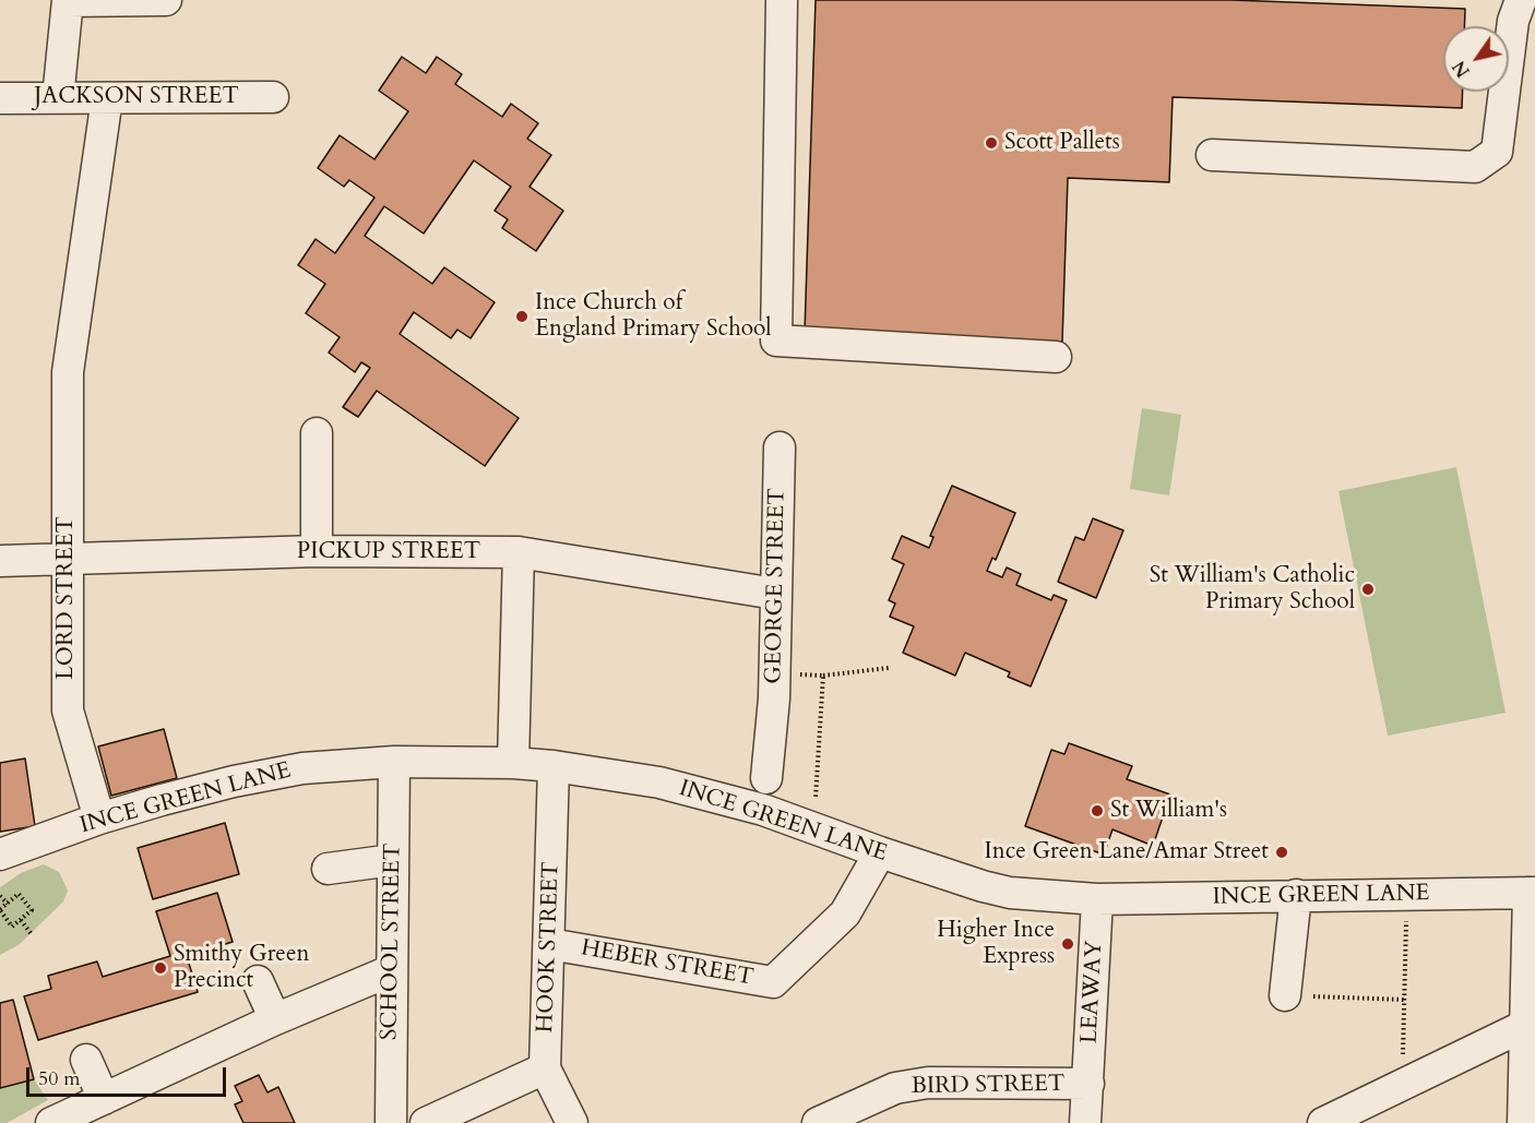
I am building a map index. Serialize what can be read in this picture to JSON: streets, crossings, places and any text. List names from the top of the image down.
{
  "streets": {
    "street": [
      "JACKSON STREET",
      "PICKUP STREET",
      "GEORGE STREET",
      "LORD STREET",
      "INCE GREEN LANE",
      "SCHOOL STREET",
      "HOOK STREET",
      "HEBER STREET",
      "LEAWAY",
      "BIRD STREET"
    ]
  },
  "crossings": [
    ["JACKSON STREET", "LORD STREET"],
    ["PICKUP STREET", "GEORGE STREET"],
    ["PICKUP STREET", "LORD STREET"],
    ["LORD STREET", "INCE GREEN LANE"],
    ["INCE GREEN LANE", "SCHOOL STREET"],
    ["INCE GREEN LANE", "HOOK STREET"],
    ["INCE GREEN LANE", "HEBER STREET"],
    ["INCE GREEN LANE", "LEAWAY"],
    ["HOOK STREET", "HEBER STREET"],
    ["LEAWAY", "BIRD STREET"]
  ],
  "places": [
    "Scott Pallets",
    "Ince Church of England Primary School",
    "St William's Catholic Primary School",
    "St William's",
    "Ince Green Lane/Amar Street",
    "Higher Ince Express",
    "Smithy Green Precinct"
  ],
  "scale_bar": "50 m",
  "north": "bottom left"
}
